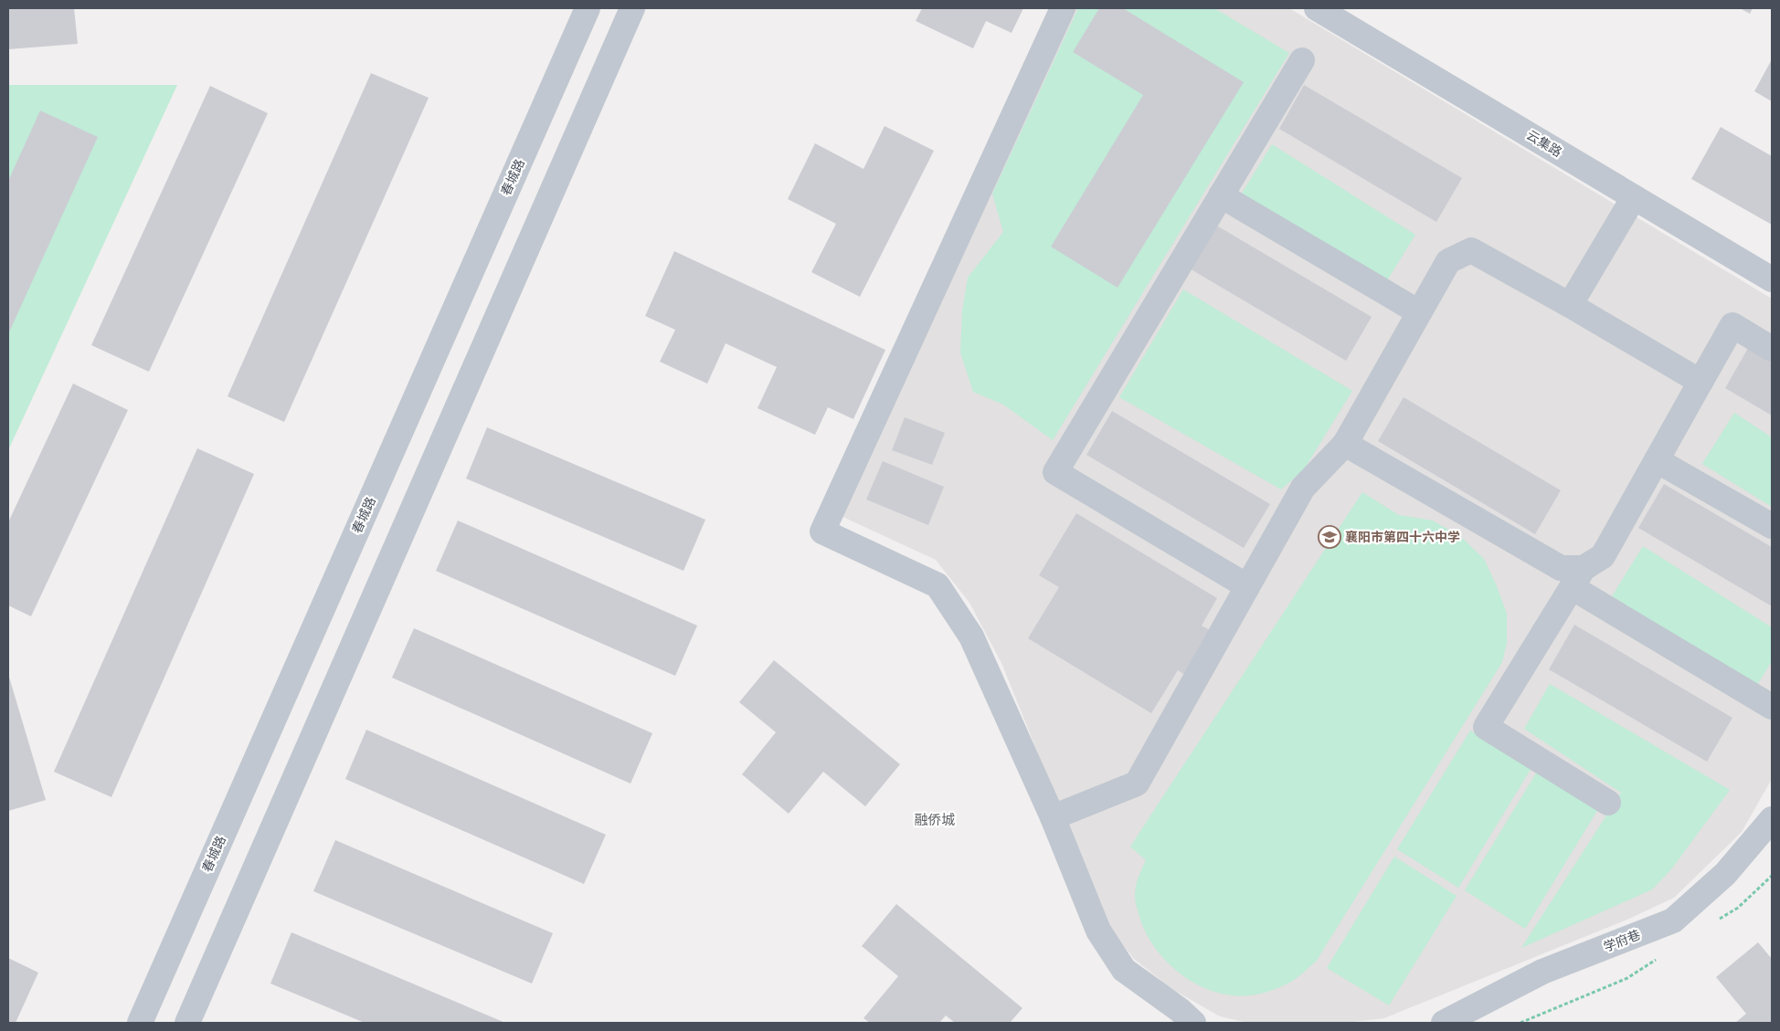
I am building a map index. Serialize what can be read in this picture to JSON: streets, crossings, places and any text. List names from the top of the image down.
{
  "streets": {
    "street": ["云集路", "春城路", "学府巷"]
  },
  "districts": ["融侨城"],
  "places": {
    "school or university": ["襄阳市第四十六中学"]
  }
}
